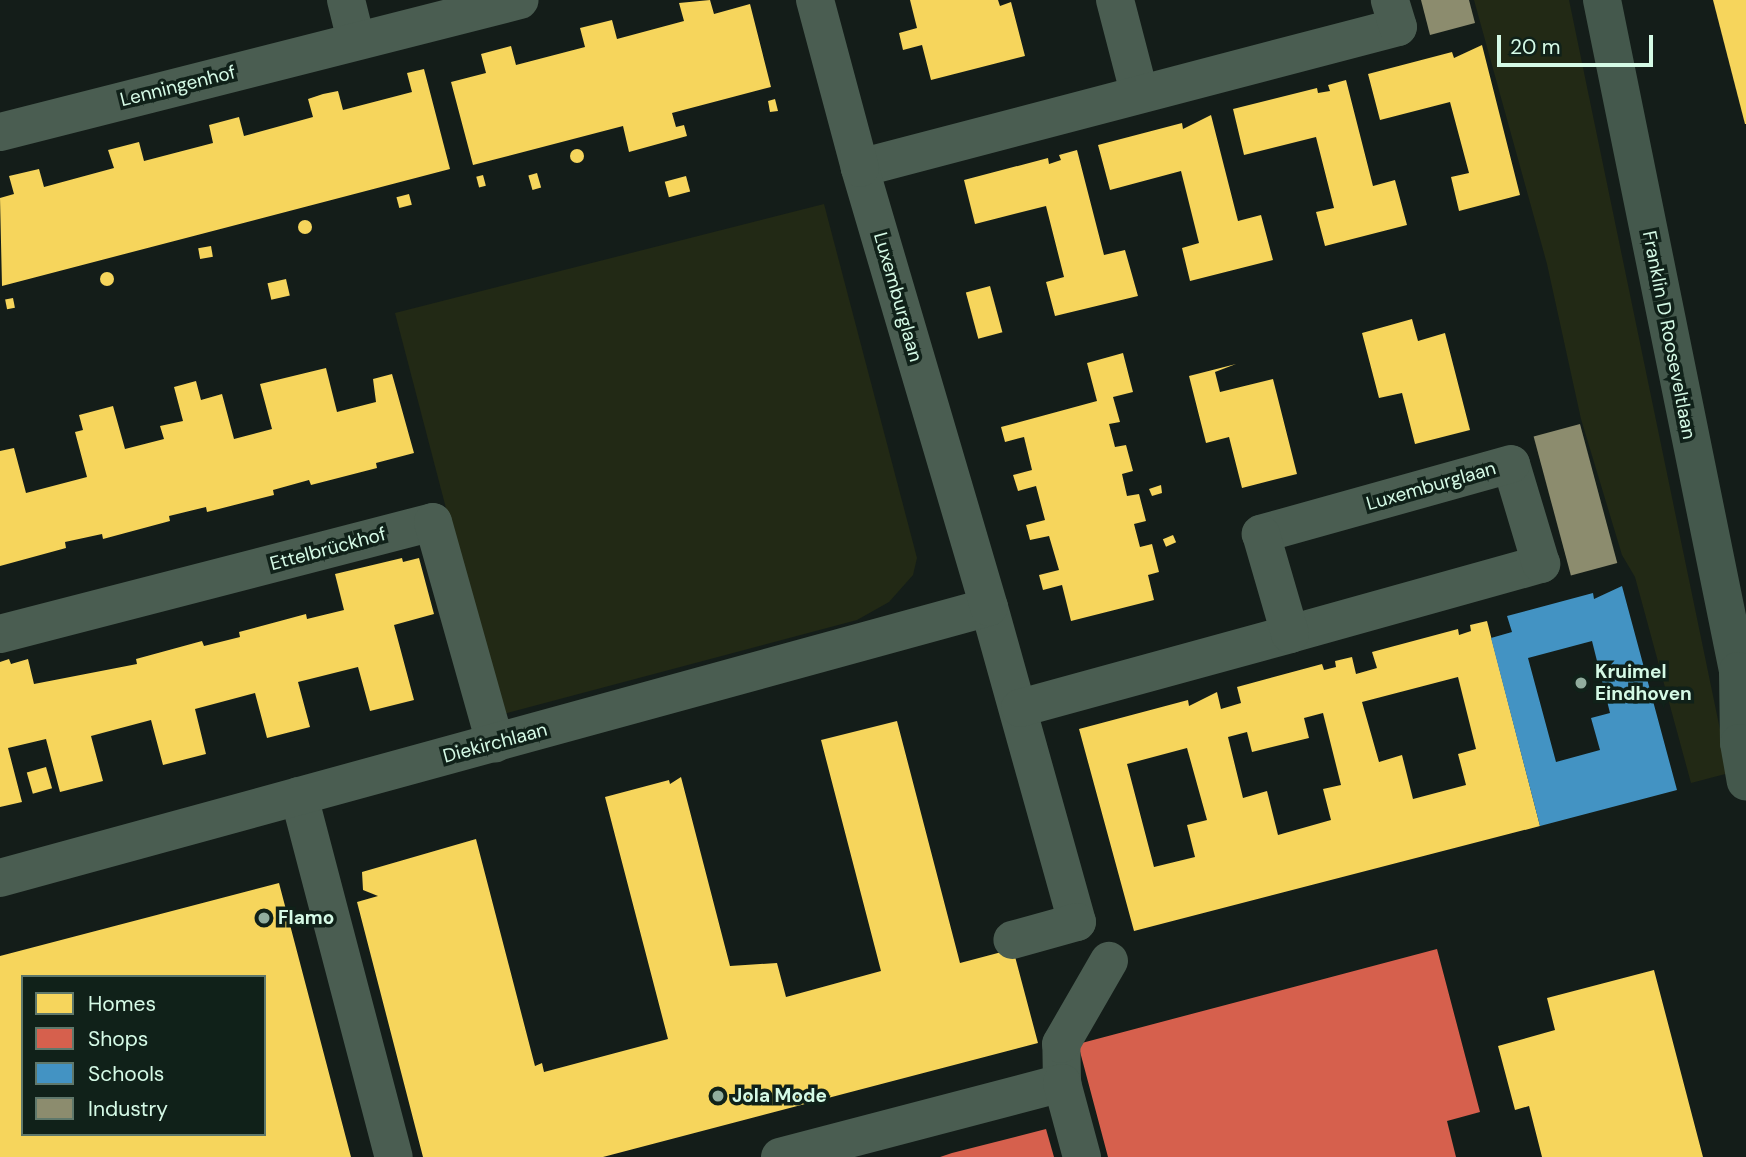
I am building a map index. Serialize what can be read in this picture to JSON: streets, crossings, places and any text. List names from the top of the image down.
{
  "streets": {
    "main road": ["Franklin D Rooseveltlaan"],
    "street": [
      "Lenningenhof",
      "Luxemburglaan",
      "Ettelbrückhof",
      "Diekirchlaan"
    ]
  },
  "crossings": [
    ["Luxemburglaan", "Diekirchlaan"],
    ["Ettelbrückhof", "Diekirchlaan"]
  ],
  "places": ["Kruimel Eindhoven", "Flamo", "Jola Mode"],
  "legend": [
    "Homes",
    "Shops",
    "Schools",
    "Industry"
  ],
  "scale_bar": "20 m"
}
